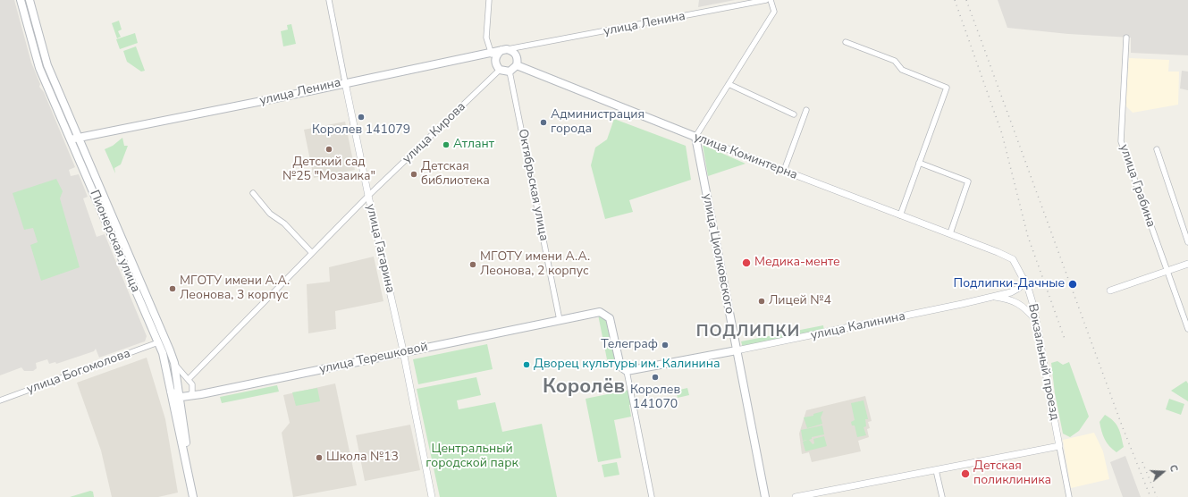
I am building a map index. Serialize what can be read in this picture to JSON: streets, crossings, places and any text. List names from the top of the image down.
{
  "streets": {
    "main road": [
      "улица Ленина",
      "улица Коминтерна",
      "Пионерская улица",
      "улица Циолковского",
      "улица Калинина",
      "улица Терешковой"
    ],
    "street": [
      "улица Кирова",
      "Октябрьская улица",
      "улица Грабина",
      "улица Гагарина",
      "Вокзальный проезд",
      "улица Богомолова"
    ]
  },
  "crossings": [
    ["улица Ленина", "улица Кирова"],
    ["улица Ленина", "улица Коминтерна"],
    ["улица Ленина", "Октябрьская улица"],
    ["улица Ленина", "Пионерская улица"],
    ["улица Ленина", "улица Гагарина"],
    ["улица Кирова", "улица Коминтерна"],
    ["улица Кирова", "Октябрьская улица"],
    ["улица Кирова", "улица Гагарина"],
    ["улица Коминтерна", "Октябрьская улица"],
    ["улица Коминтерна", "улица Циолковского"],
    ["улица Коминтерна", "Вокзальный проезд"],
    ["Октябрьская улица", "улица Терешковой"],
    ["Пионерская улица", "улица Терешковой"],
    ["Пионерская улица", "улица Богомолова"],
    ["улица Гагарина", "улица Терешковой"],
    ["улица Циолковского", "улица Калинина"],
    ["улица Калинина", "улица Терешковой"],
    ["улица Калинина", "Вокзальный проезд"]
  ],
  "districts": ["ПОДЛИПКИ", "Королёв"],
  "parks": ["Центральный городской парк"],
  "places": [
    "Королев 141079",
    "Администрация города",
    "Атлант",
    "Детский сад №25 \"Мозаика\"",
    "Детская библиотека",
    "Медика-менте",
    "МГОТУ имени А.А. Леонова, 2 корпус",
    "Подлипки-Дачные",
    "МГОТУ имени А.А. Леонова, 3 корпус",
    "Лицей №4",
    "Телеграф",
    "Дворец культуры им. Калинина",
    "Королев 141070",
    "Школа №13",
    "Детская поликлиника"
  ],
  "north": "right"
}
